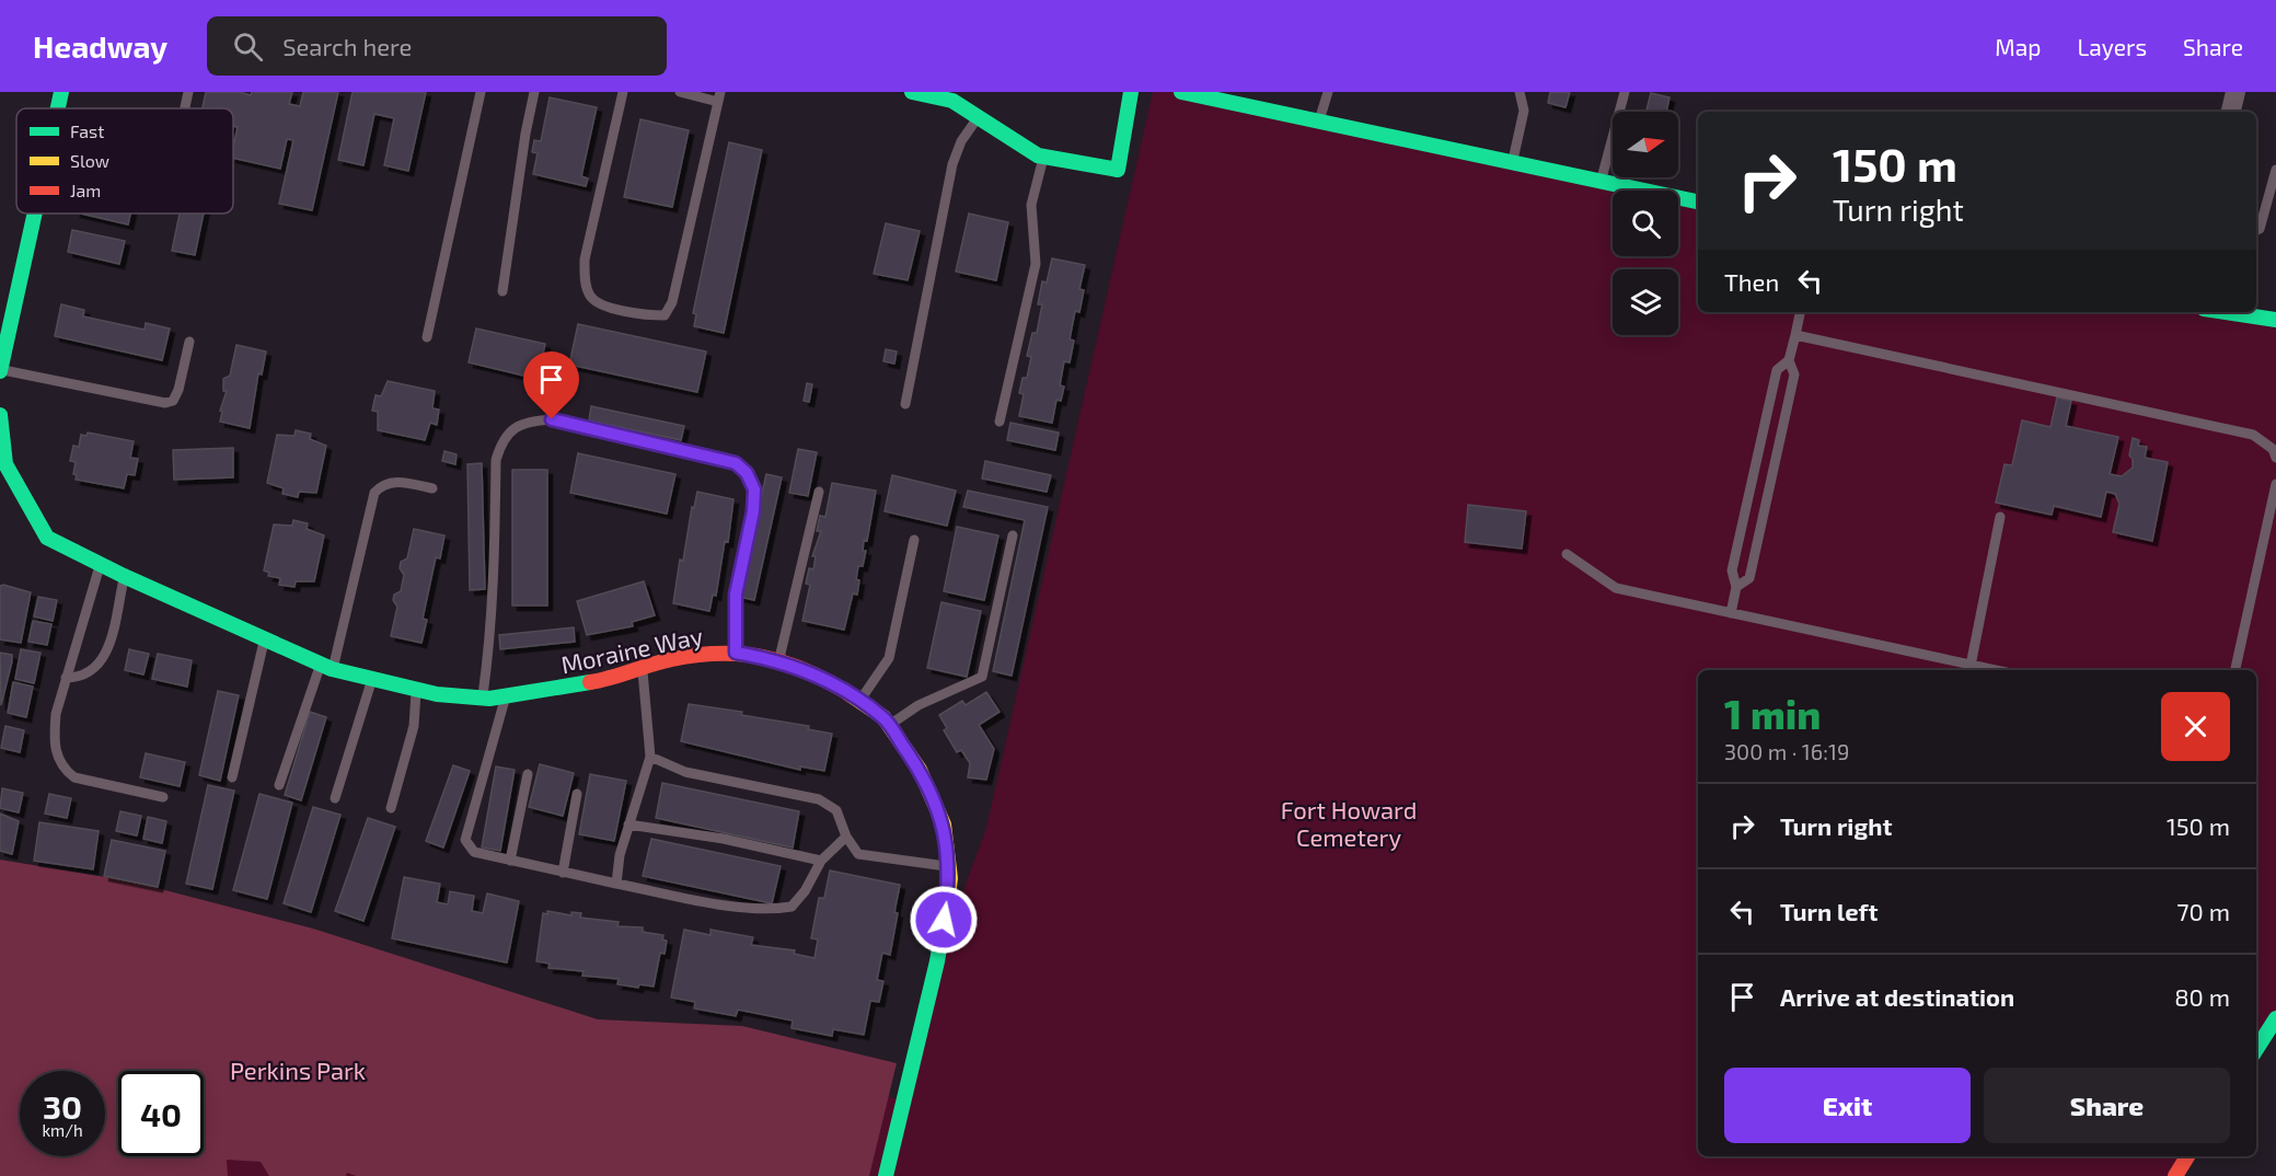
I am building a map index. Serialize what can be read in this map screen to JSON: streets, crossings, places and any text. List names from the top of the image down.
{
  "streets": {
    "street": ["Moraine Way"]
  },
  "parks": ["Fort Howard Cemetery", "Perkins Park"],
  "legend": ["Fast", "Slow", "Jam"],
  "north": "right",
  "page": {
    "header": "Headway",
    "search": "Search here",
    "nav": ["Map", "Layers", "Share"],
    "turn": ["150 m", "Turn right"],
    "then": "Then",
    "heading": ["1 min", "300 m · 16:19"],
    "list": [
      {
        "name": "Turn right",
        "value": "150 m"
      },
      {
        "name": "Turn left",
        "value": "70 m"
      },
      {
        "name": "Arrive at destination",
        "value": "80 m"
      }
    ],
    "buttons": ["Exit", "Share"],
    "speed": "30 km/h",
    "limit": "40"
  }
}
